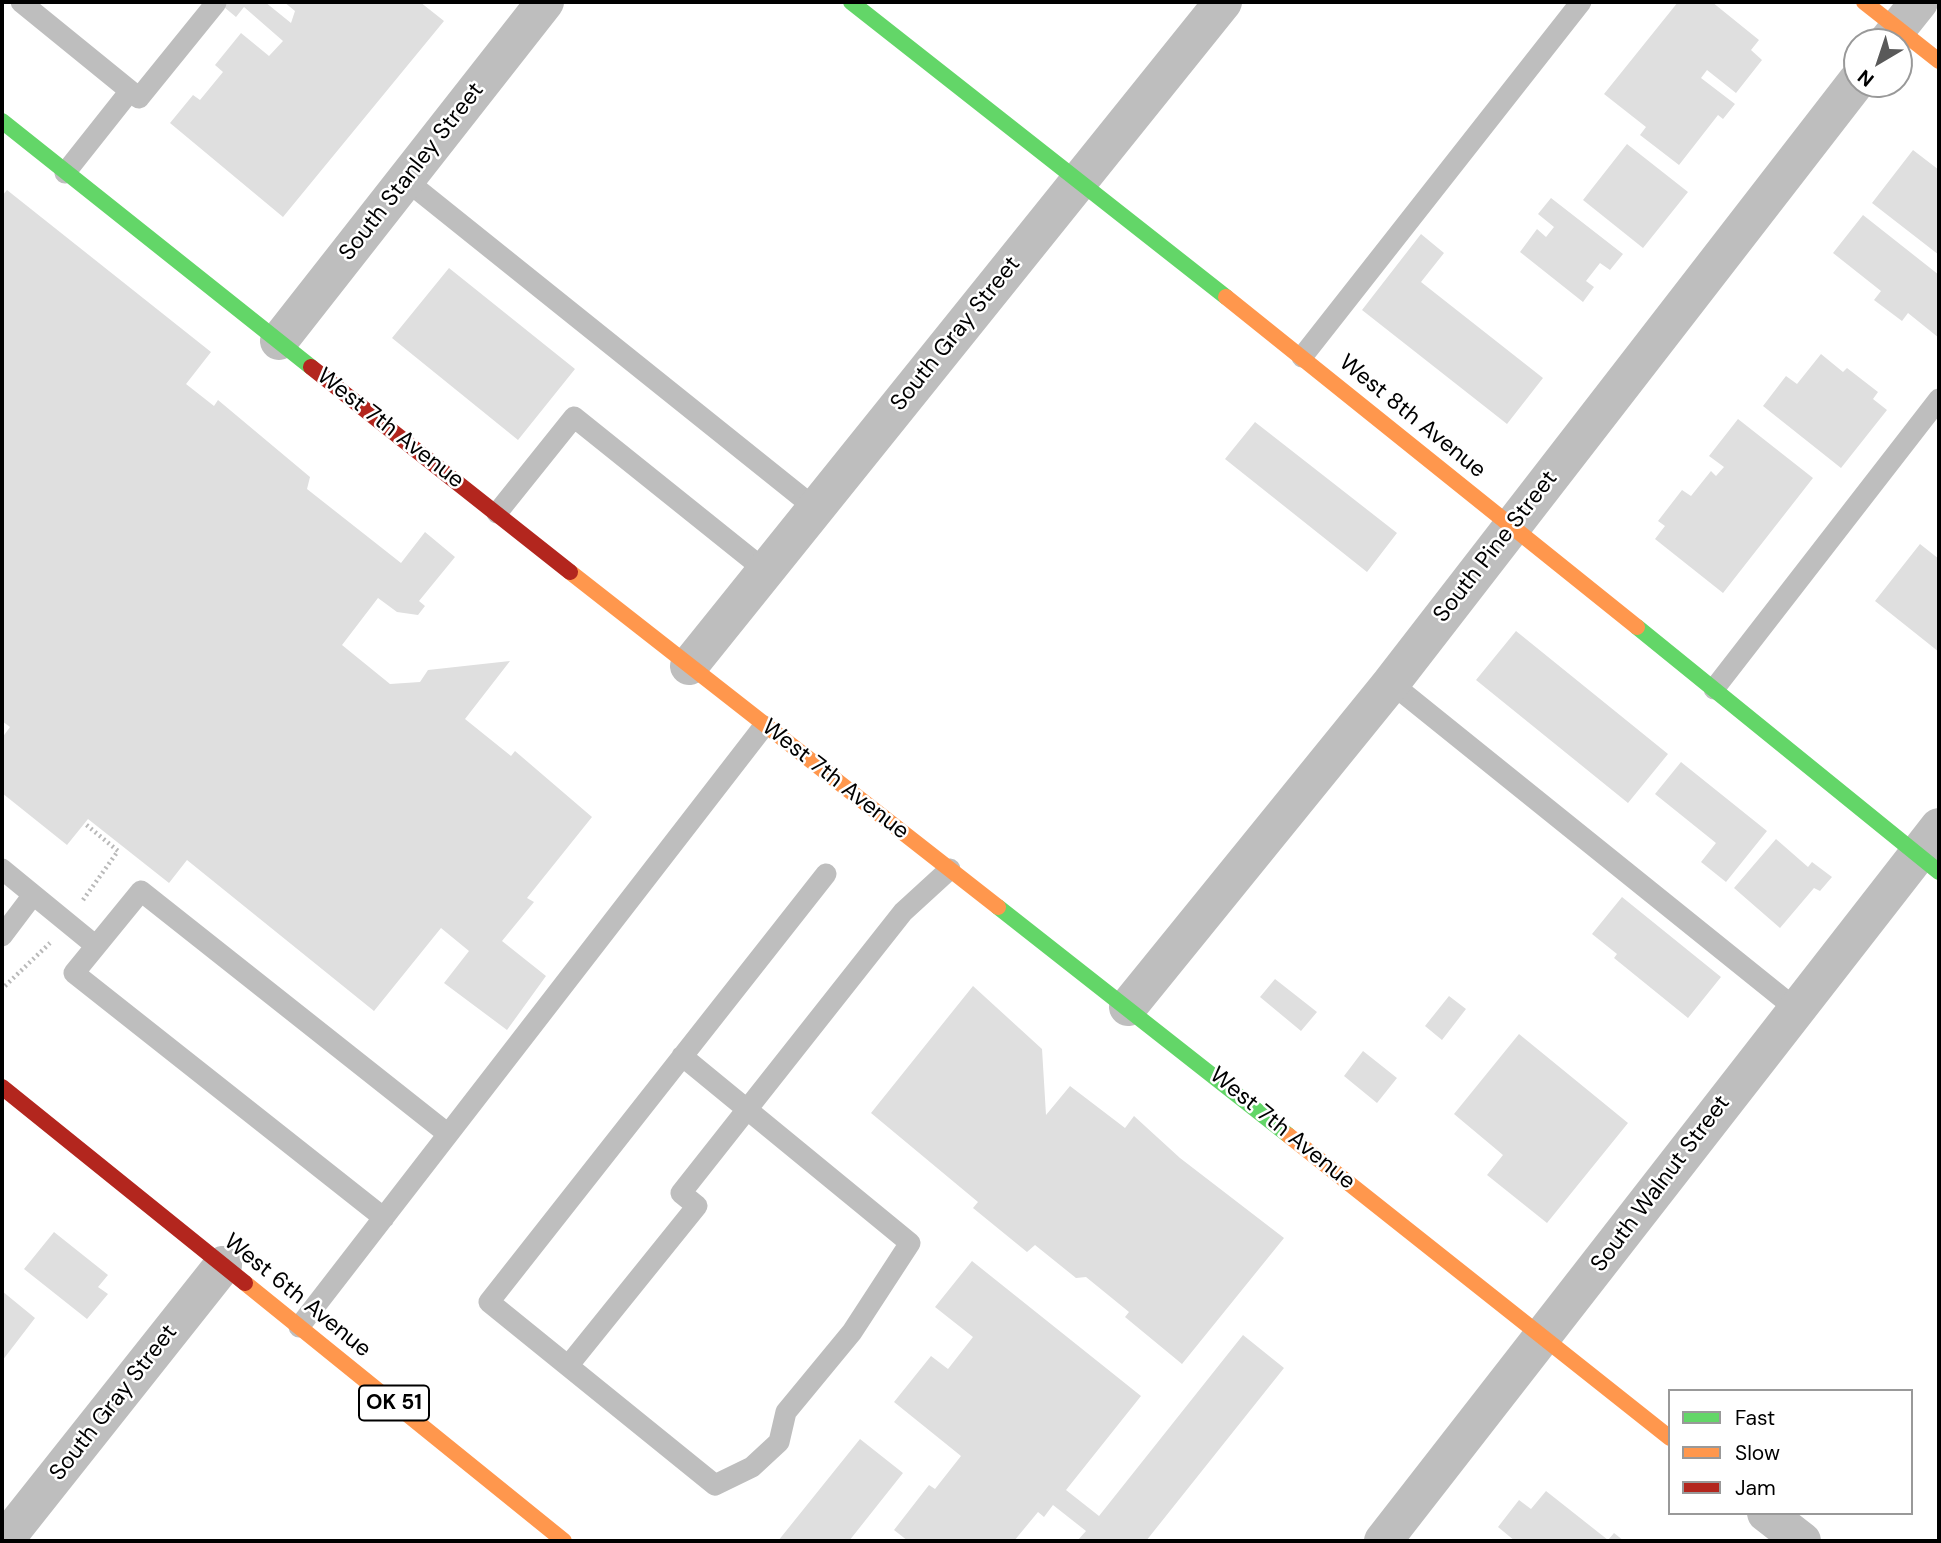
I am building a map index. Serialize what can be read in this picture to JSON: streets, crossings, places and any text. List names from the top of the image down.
{
  "streets": {
    "main road": [
      "West 8th Avenue",
      "West 7th Avenue",
      "West 6th Avenue",
      "OK 51"
    ],
    "street": [
      "South Stanley Street",
      "South Gray Street",
      "South Pine Street",
      "South Walnut Street"
    ]
  },
  "crossings": [
    ["South Stanley Street", "West 7th Avenue"],
    ["South Gray Street", "West 8th Avenue"],
    ["South Gray Street", "West 7th Avenue"],
    ["South Gray Street", "West 6th Avenue"],
    ["West 8th Avenue", "South Pine Street"],
    ["West 8th Avenue", "South Walnut Street"],
    ["West 7th Avenue", "South Pine Street"],
    ["West 7th Avenue", "South Walnut Street"]
  ],
  "legend": ["Fast", "Slow", "Jam"],
  "north": "bottom left"
}
